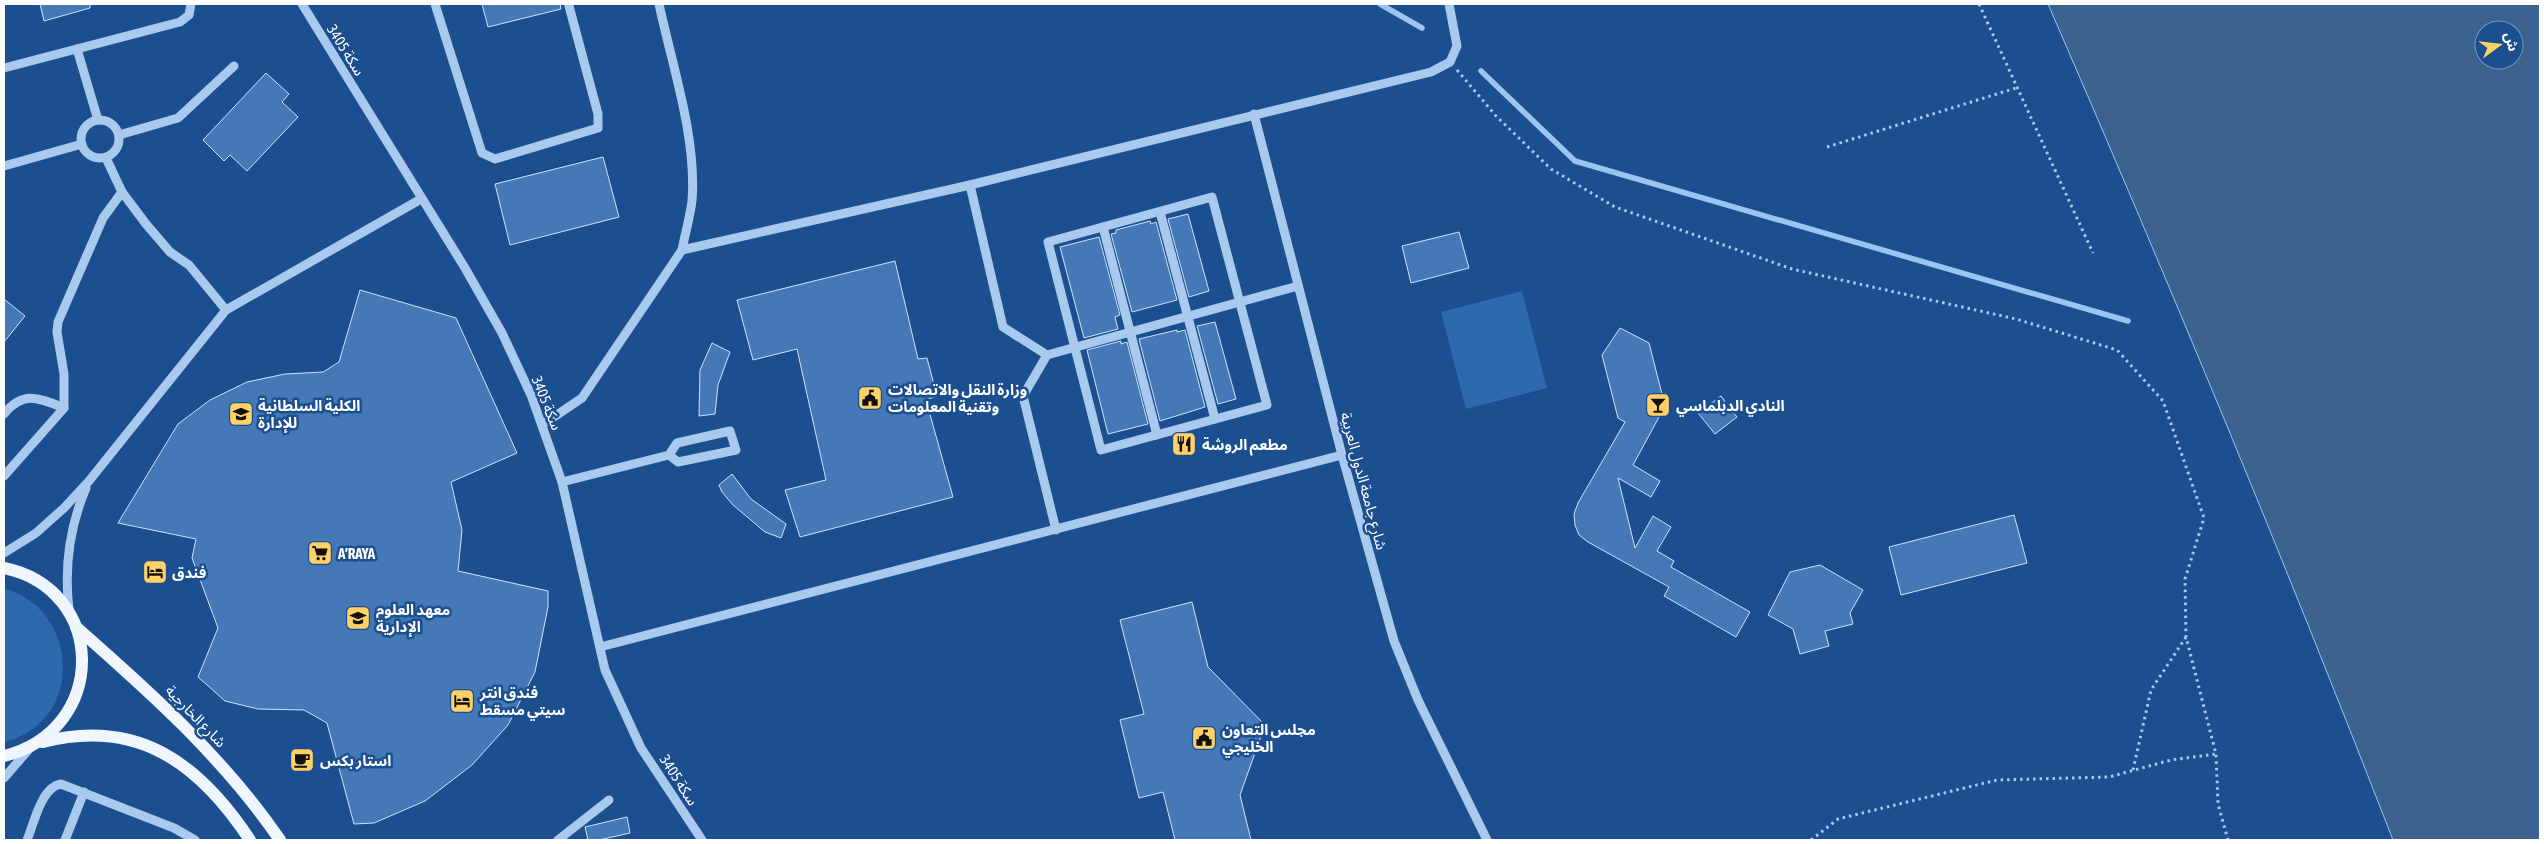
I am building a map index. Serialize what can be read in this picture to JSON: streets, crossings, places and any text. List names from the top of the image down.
{
  "streets": {
    "main road": ["شارع الخارجية"],
    "street": ["سكة 3405", "شارع جامعة الدول العربية"]
  },
  "places": {
    "public building": ["وزارة النقل والاتصالات وتقنية المعلومات", "مجلس التعاون الخليجي"],
    "bar": ["النادي الدبلماسي"],
    "school or university": ["الكلية السلطانية للإدارة", "معهد العلوم الإدارية"],
    "restaurant": ["مطعم الروشة"],
    "supermarket": ["A’RAYA"],
    "hotel": ["فندق", "فندق انتر سيتي مسقط"],
    "cafe": ["استار بكس"]
  },
  "north": "right"
}
